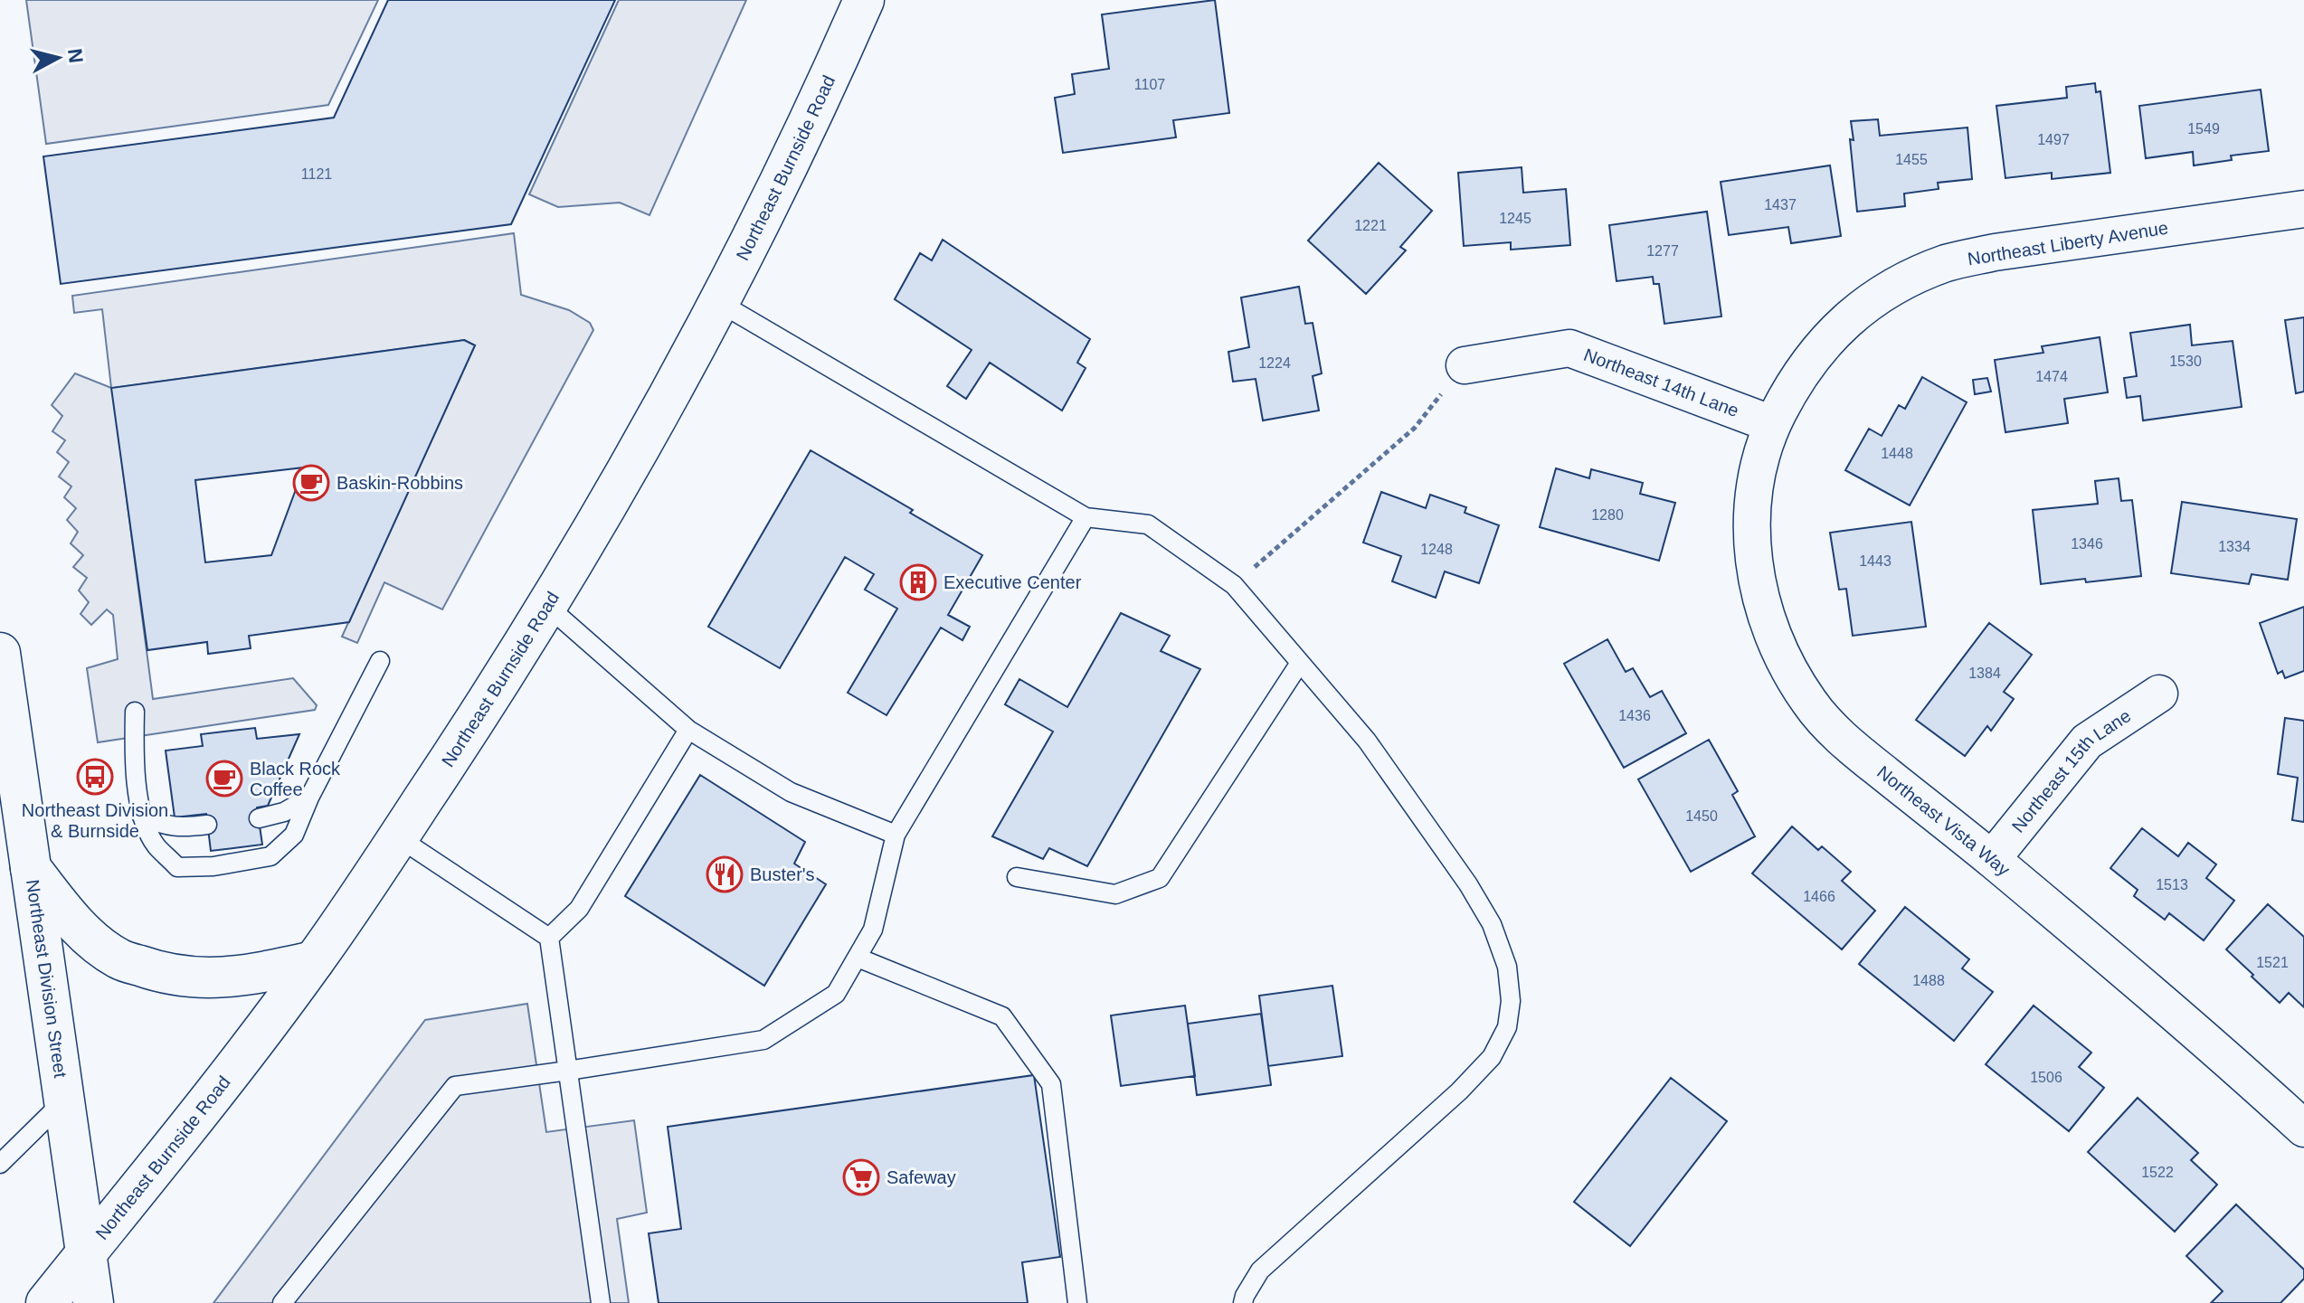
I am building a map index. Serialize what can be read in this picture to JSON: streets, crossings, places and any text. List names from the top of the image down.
{
  "streets": {
    "main road": ["Northeast Burnside Road", "Northeast Division Street"],
    "street": [
      "Northeast Liberty Avenue",
      "Northeast 14th Lane",
      "Northeast 15th Lane",
      "Northeast Vista Way"
    ]
  },
  "crossings": [
    ["Northeast Burnside Road", "Northeast Division Street"],
    ["Northeast Liberty Avenue", "Northeast 14th Lane"],
    ["Northeast Liberty Avenue", "Northeast Vista Way"],
    ["Northeast 14th Lane", "Northeast Vista Way"],
    ["Northeast 15th Lane", "Northeast Vista Way"]
  ],
  "places": {
    "cafe": ["Baskin-Robbins", "Black Rock Coffee"],
    "building": ["Executive Center"],
    "bus stop": ["Northeast Division & Burnside"],
    "restaurant": ["Buster's"],
    "supermarket": ["Safeway"]
  },
  "house_numbers": [
    "1107",
    "1549",
    "1497",
    "1455",
    "1121",
    "1437",
    "1245",
    "1221",
    "1277",
    "1530",
    "1224",
    "1474",
    "1448",
    "1280",
    "1346",
    "1334",
    "1248",
    "1443",
    "1384",
    "1436",
    "1450",
    "1513",
    "1466",
    "1521",
    "1488",
    "1506",
    "1522"
  ],
  "north": "right"
}
